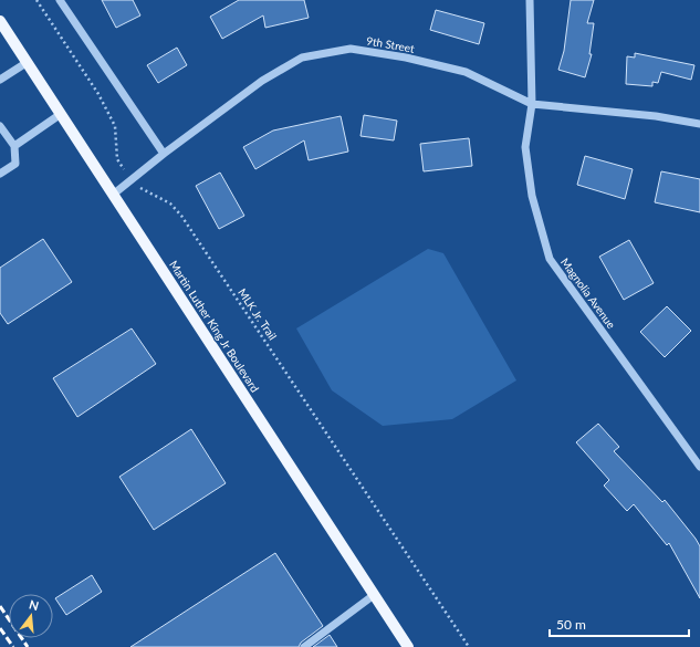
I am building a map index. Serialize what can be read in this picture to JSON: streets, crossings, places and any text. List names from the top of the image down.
{
  "streets": {
    "main road": ["Martin Luther King Jr Boulevard"],
    "street": ["9th Street", "Magnolia Avenue"],
    "path": ["MLK Jr. Trail"]
  },
  "crossings": [
    ["9th Street", "Magnolia Avenue"],
    ["9th Street", "MLK Jr. Trail"],
    ["9th Street", "Martin Luther King Jr Boulevard"]
  ],
  "scale_bar": "50 m",
  "north": "top"
}
